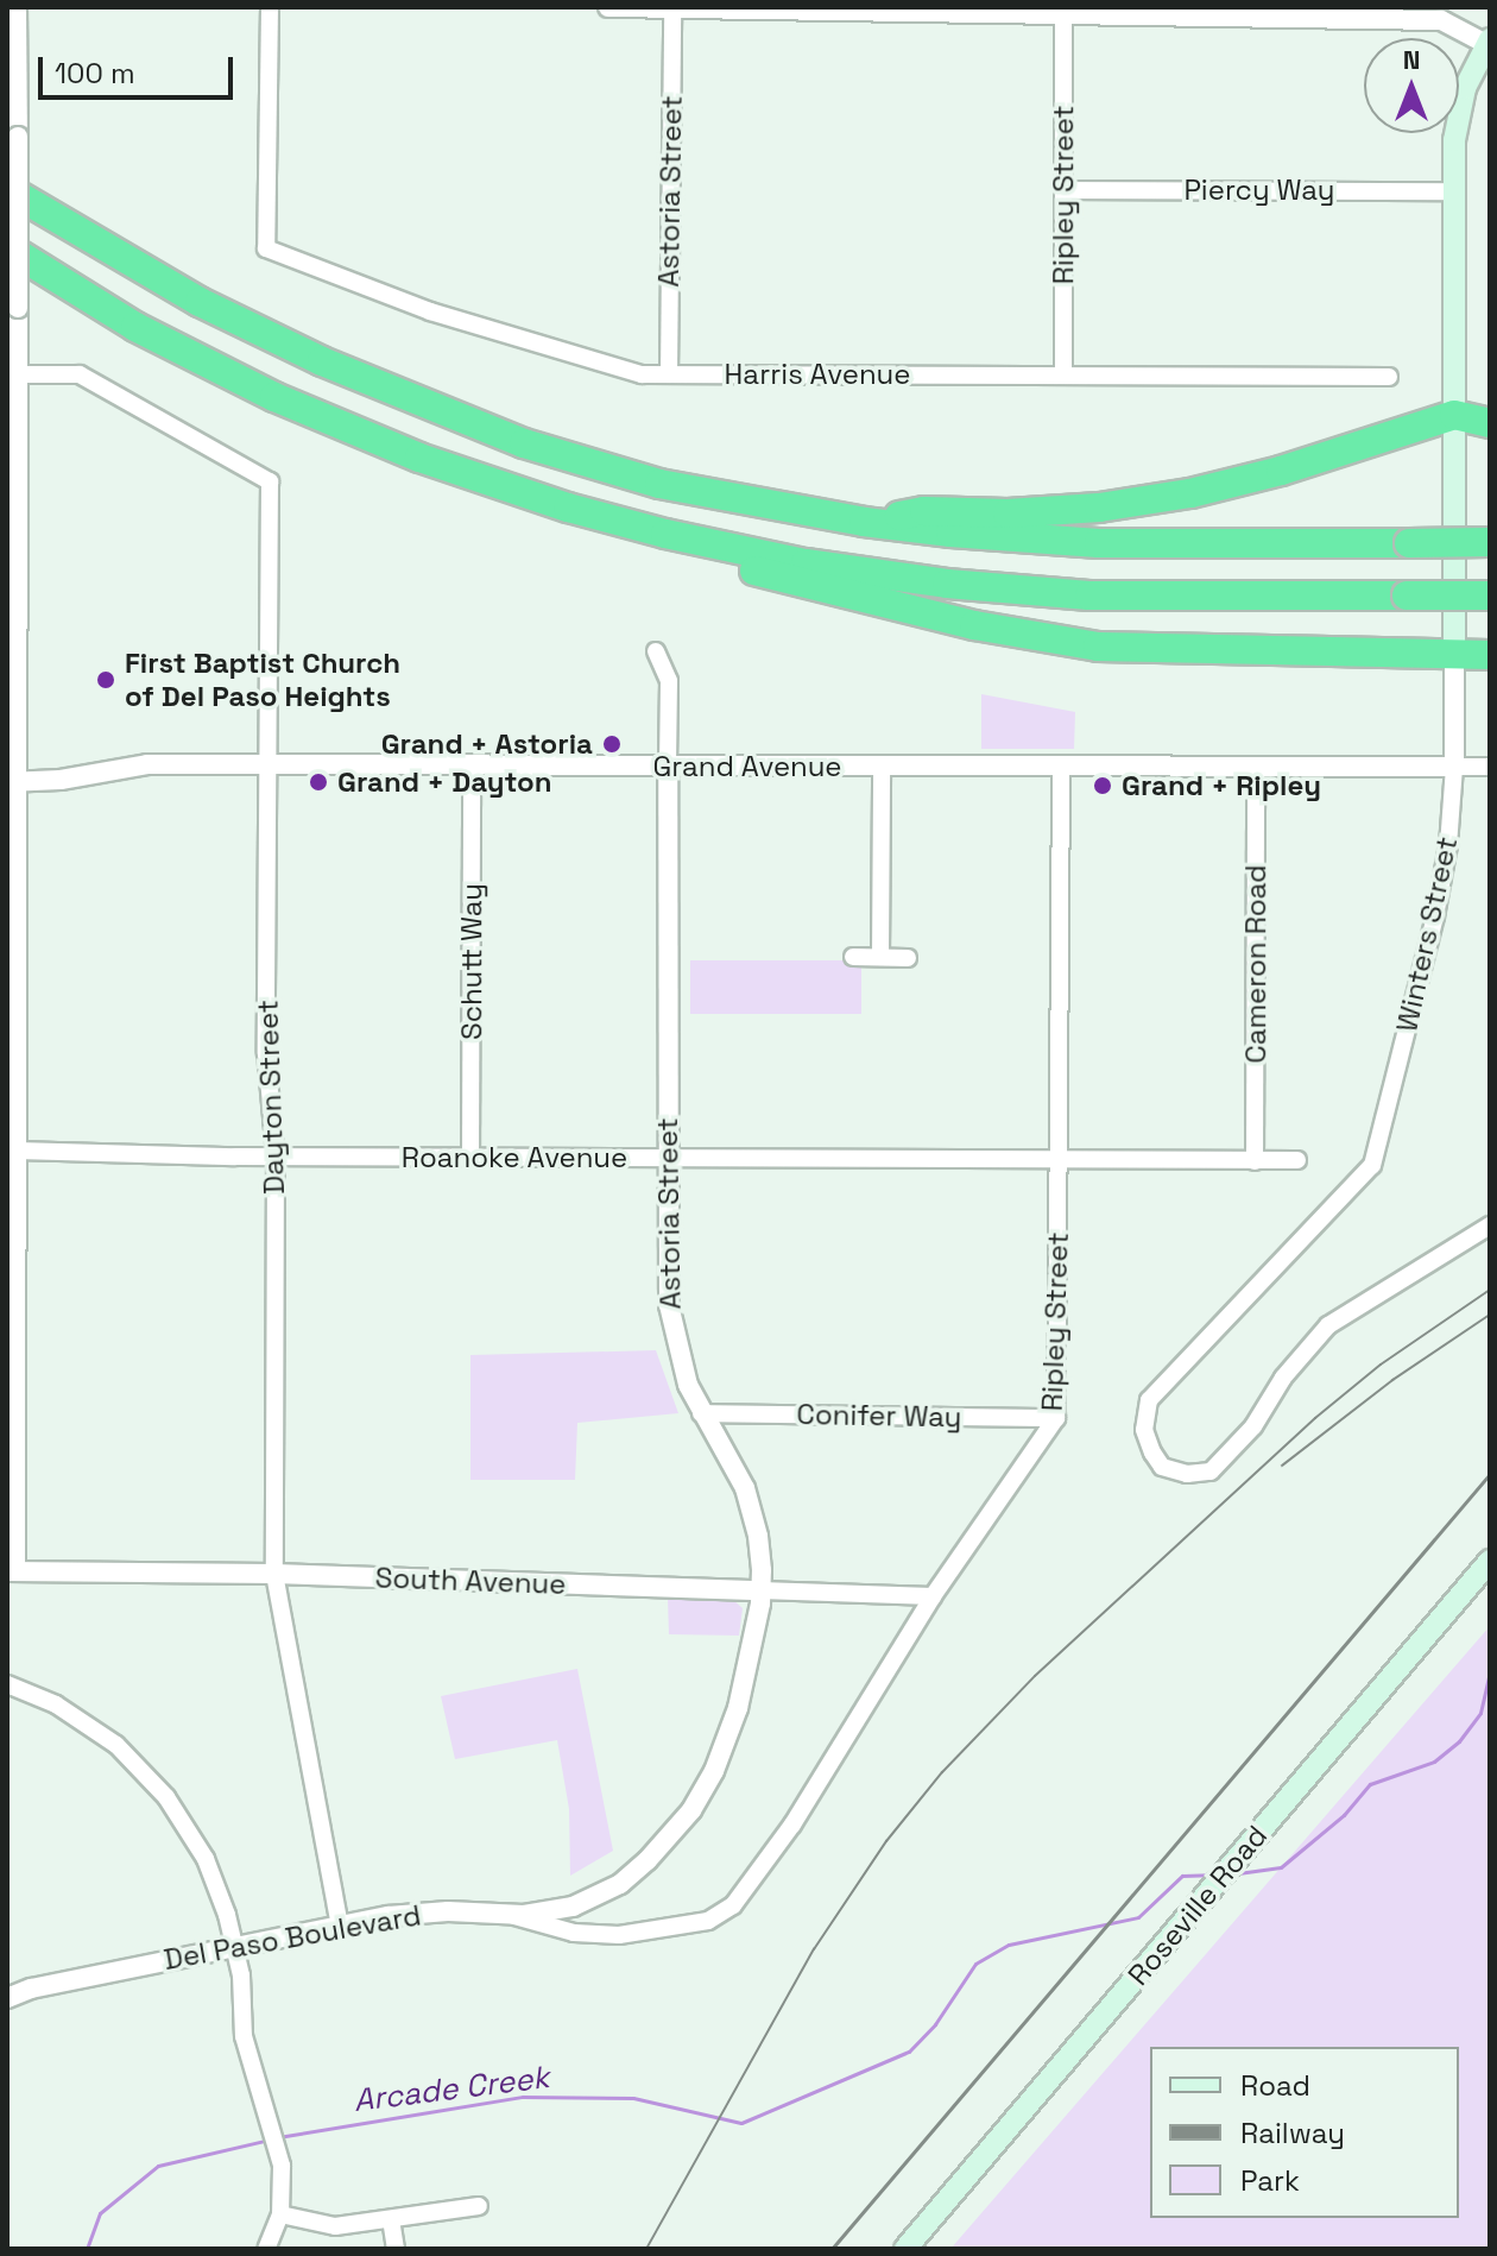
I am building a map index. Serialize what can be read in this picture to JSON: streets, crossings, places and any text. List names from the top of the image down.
{
  "streets": {
    "main road": ["Winters Street", "Roseville Road"],
    "street": [
      "Piercy Way",
      "Astoria Street",
      "Ripley Street",
      "Harris Avenue",
      "Grand Avenue",
      "Schutt Way",
      "Cameron Road",
      "Dayton Street",
      "Roanoke Avenue",
      "Conifer Way",
      "South Avenue",
      "Del Paso Boulevard"
    ]
  },
  "crossings": [
    ["Piercy Way", "Ripley Street"],
    ["Piercy Way", "Winters Street"],
    ["Astoria Street", "Harris Avenue"],
    ["Astoria Street", "Grand Avenue"],
    ["Astoria Street", "Roanoke Avenue"],
    ["Astoria Street", "Conifer Way"],
    ["Astoria Street", "South Avenue"],
    ["Astoria Street", "Del Paso Boulevard"],
    ["Ripley Street", "Harris Avenue"],
    ["Ripley Street", "Grand Avenue"],
    ["Ripley Street", "Roanoke Avenue"],
    ["Ripley Street", "Conifer Way"],
    ["Ripley Street", "South Avenue"],
    ["Ripley Street", "Del Paso Boulevard"],
    ["Grand Avenue", "Winters Street"],
    ["Grand Avenue", "Schutt Way"],
    ["Grand Avenue", "Cameron Road"],
    ["Grand Avenue", "Dayton Street"],
    ["Schutt Way", "Roanoke Avenue"],
    ["Cameron Road", "Roanoke Avenue"],
    ["Dayton Street", "Roanoke Avenue"],
    ["Dayton Street", "South Avenue"],
    ["Dayton Street", "Del Paso Boulevard"]
  ],
  "water": ["Arcade Creek"],
  "places": [
    "First Baptist Church of Del Paso Heights",
    "Grand + Astoria",
    "Grand + Dayton",
    "Grand + Ripley"
  ],
  "legend": ["Road", "Railway", "Park"],
  "scale_bar": "100 m",
  "north": "top"
}
